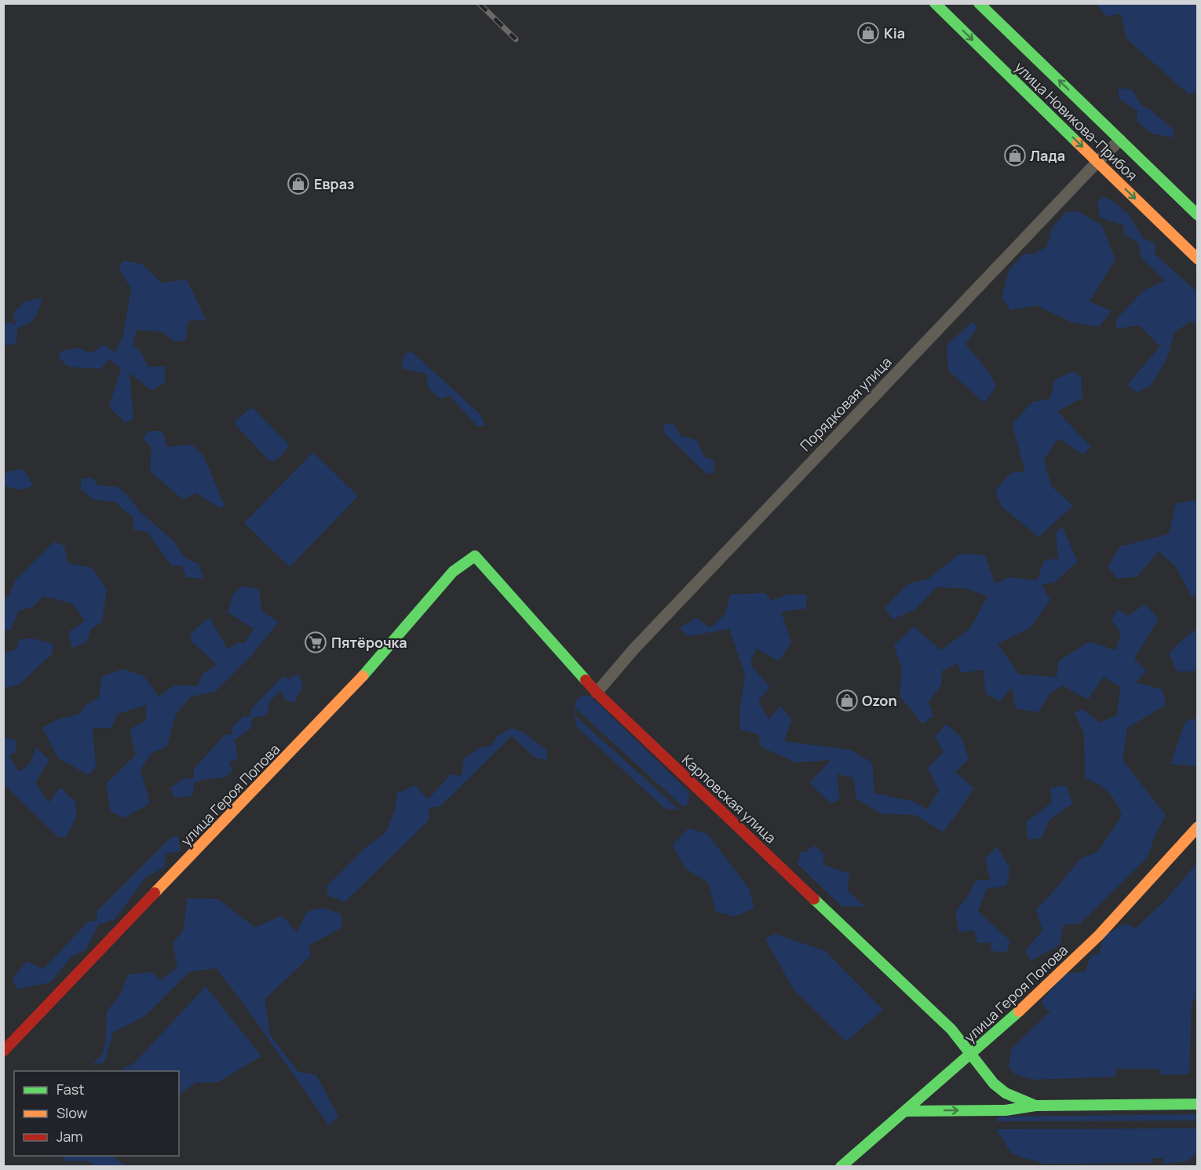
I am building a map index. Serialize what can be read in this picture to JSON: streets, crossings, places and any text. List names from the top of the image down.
{
  "streets": {
    "street": [
      "улица Новикова-Прибоя",
      "Порядковая улица",
      "улица Героя Попова",
      "Карповская улица"
    ]
  },
  "crossings": [
    ["улица Новикова-Прибоя", "Порядковая улица"],
    ["Порядковая улица", "Карповская улица"],
    ["улица Героя Попова", "Карповская улица"]
  ],
  "places": {
    "shop": [
      "Kia",
      "Лада",
      "Евраз",
      "Ozon"
    ],
    "supermarket": ["Пятёрочка"]
  },
  "legend": ["Fast", "Slow", "Jam"]
}
